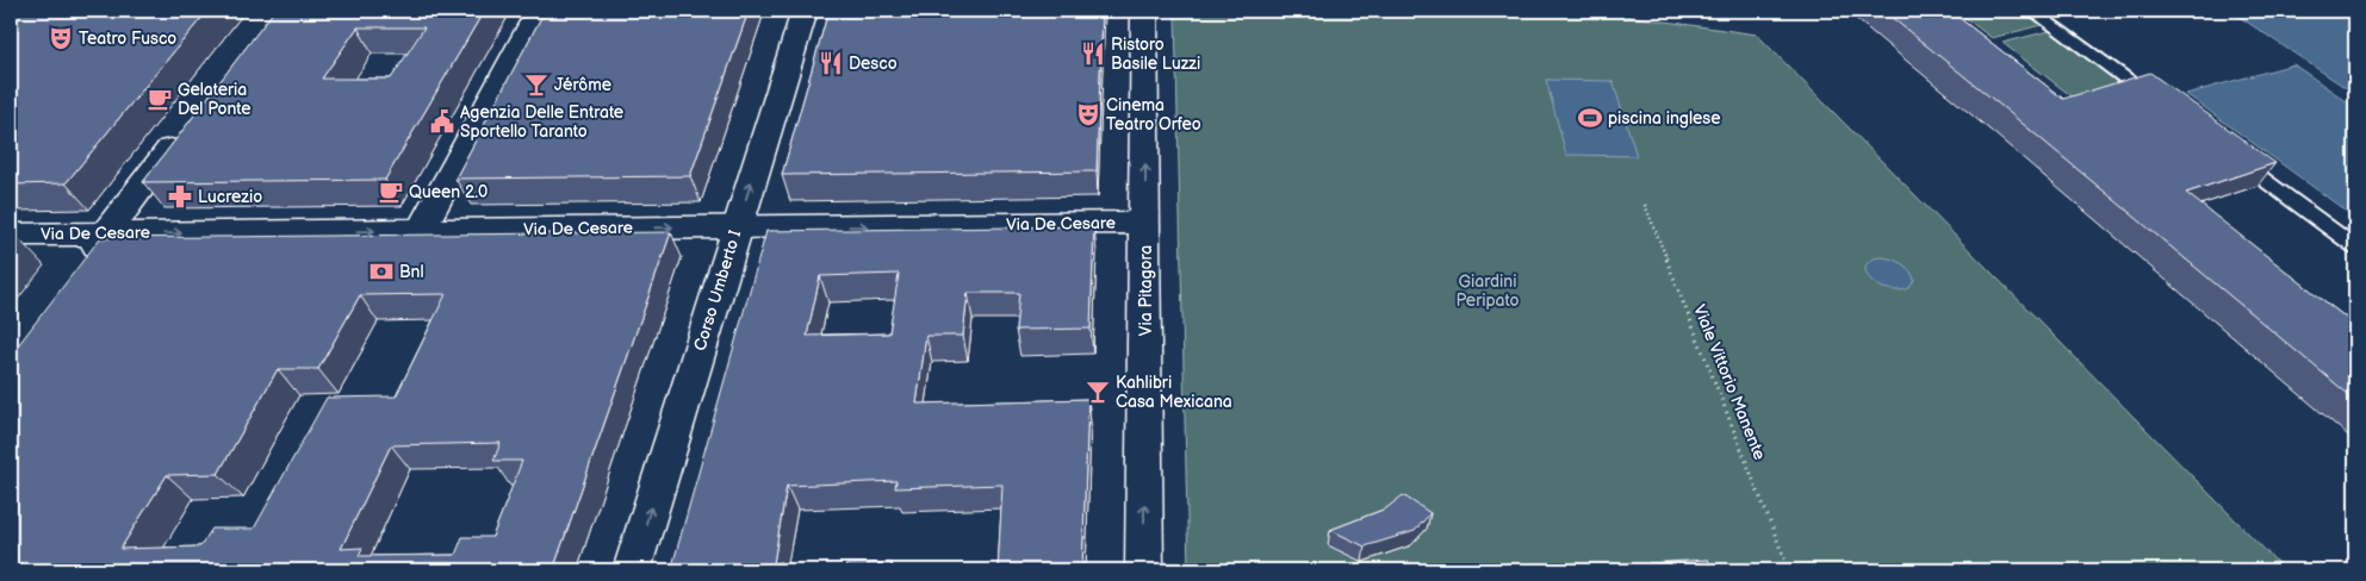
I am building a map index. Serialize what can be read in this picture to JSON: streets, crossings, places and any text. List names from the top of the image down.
{
  "streets": {
    "street": ["Via De Cesare", "Corso Umberto I", "Via Pitagora"],
    "path": ["Viale Vittorio Manente"]
  },
  "crossings": [
    ["Via De Cesare", "Corso Umberto I"],
    ["Via De Cesare", "Via Pitagora"]
  ],
  "one_way": ["Via De Cesare", "Via Pitagora"],
  "parks": ["Giardini Peripato"],
  "places": {
    "theatre": ["Teatro Fusco", "Cinema Teatro Orfeo"],
    "restaurant": ["Ristoro Basile Luzzi", "Desco"],
    "bar": ["Jérôme", "Kahlibri Casa Mexicana"],
    "cafe": ["Gelateria Del Ponte", "Queen 2.0"],
    "sports": ["piscina inglese"],
    "public building": ["Agenzia Delle Entrate Sportello Taranto"],
    "pharmacy": ["Lucrezio"],
    "bank": ["Bnl"]
  }
}
